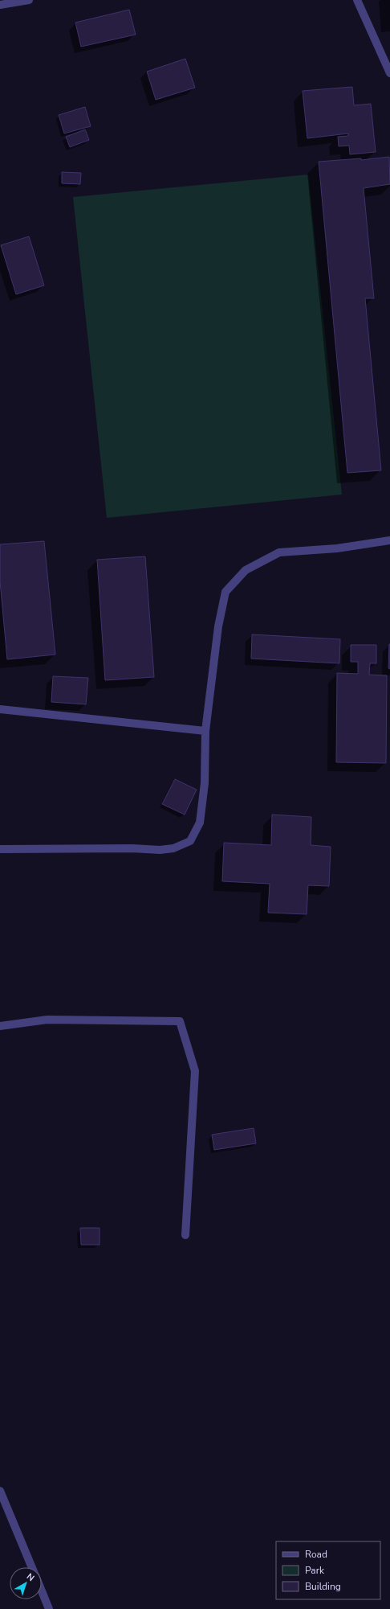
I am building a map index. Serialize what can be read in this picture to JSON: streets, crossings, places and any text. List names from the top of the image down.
{
  "legend": ["Road", "Park", "Building"],
  "north": "top right"
}
